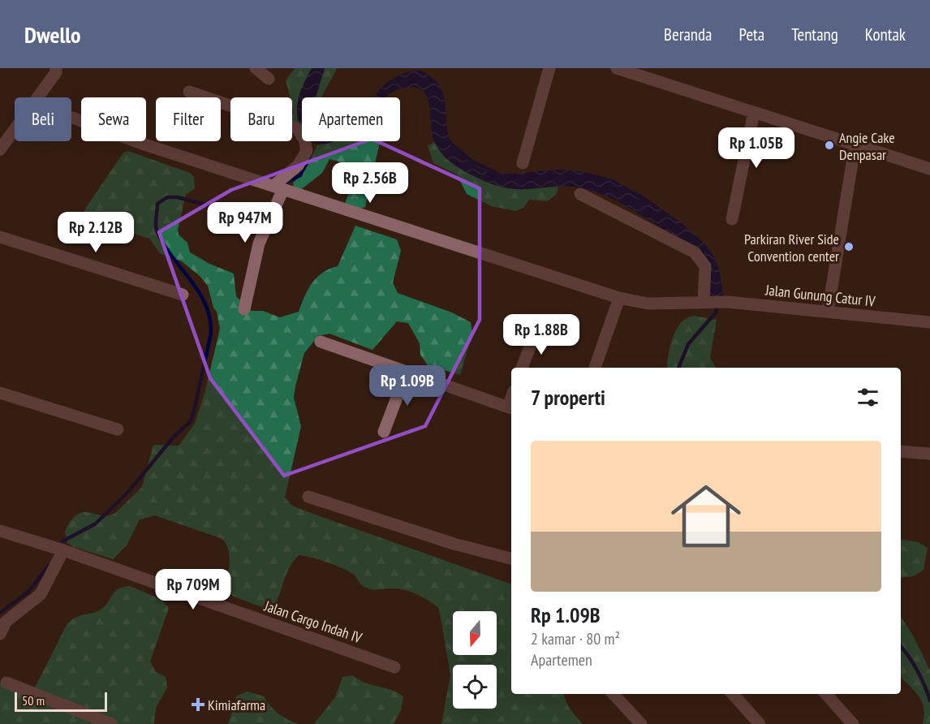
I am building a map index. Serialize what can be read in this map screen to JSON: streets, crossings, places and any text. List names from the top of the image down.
{
  "streets": {
    "street": ["Jalan Gunung Catur IV", "Jalan Cargo Indah IV"]
  },
  "places": {
    "other": ["Angie Cake Denpasar", "Parkiran River Side Convention center"],
    "health": ["Kimiafarma"]
  },
  "scale_bar": "50 m",
  "north": "bottom",
  "page": {
    "header": "Dwello",
    "nav": [
      "Beranda",
      "Peta",
      "Tentang",
      "Kontak"
    ],
    "chip": [
      "Beli",
      "Sewa",
      "Filter",
      "Baru",
      "Apartemen"
    ],
    "price": [
      "Rp 1.05B",
      "Rp 2.56B",
      "Rp 947M",
      "Rp 2.12B",
      "Rp 1.88B",
      "Rp 1.09B",
      "Rp 709M"
    ],
    "heading": "7 properti",
    "list": [
      {
        "name": "Rp 1.09B",
        "note": "2 kamar · 80 m² · Apartemen"
      }
    ],
    "scale": "50 m"
  }
}
